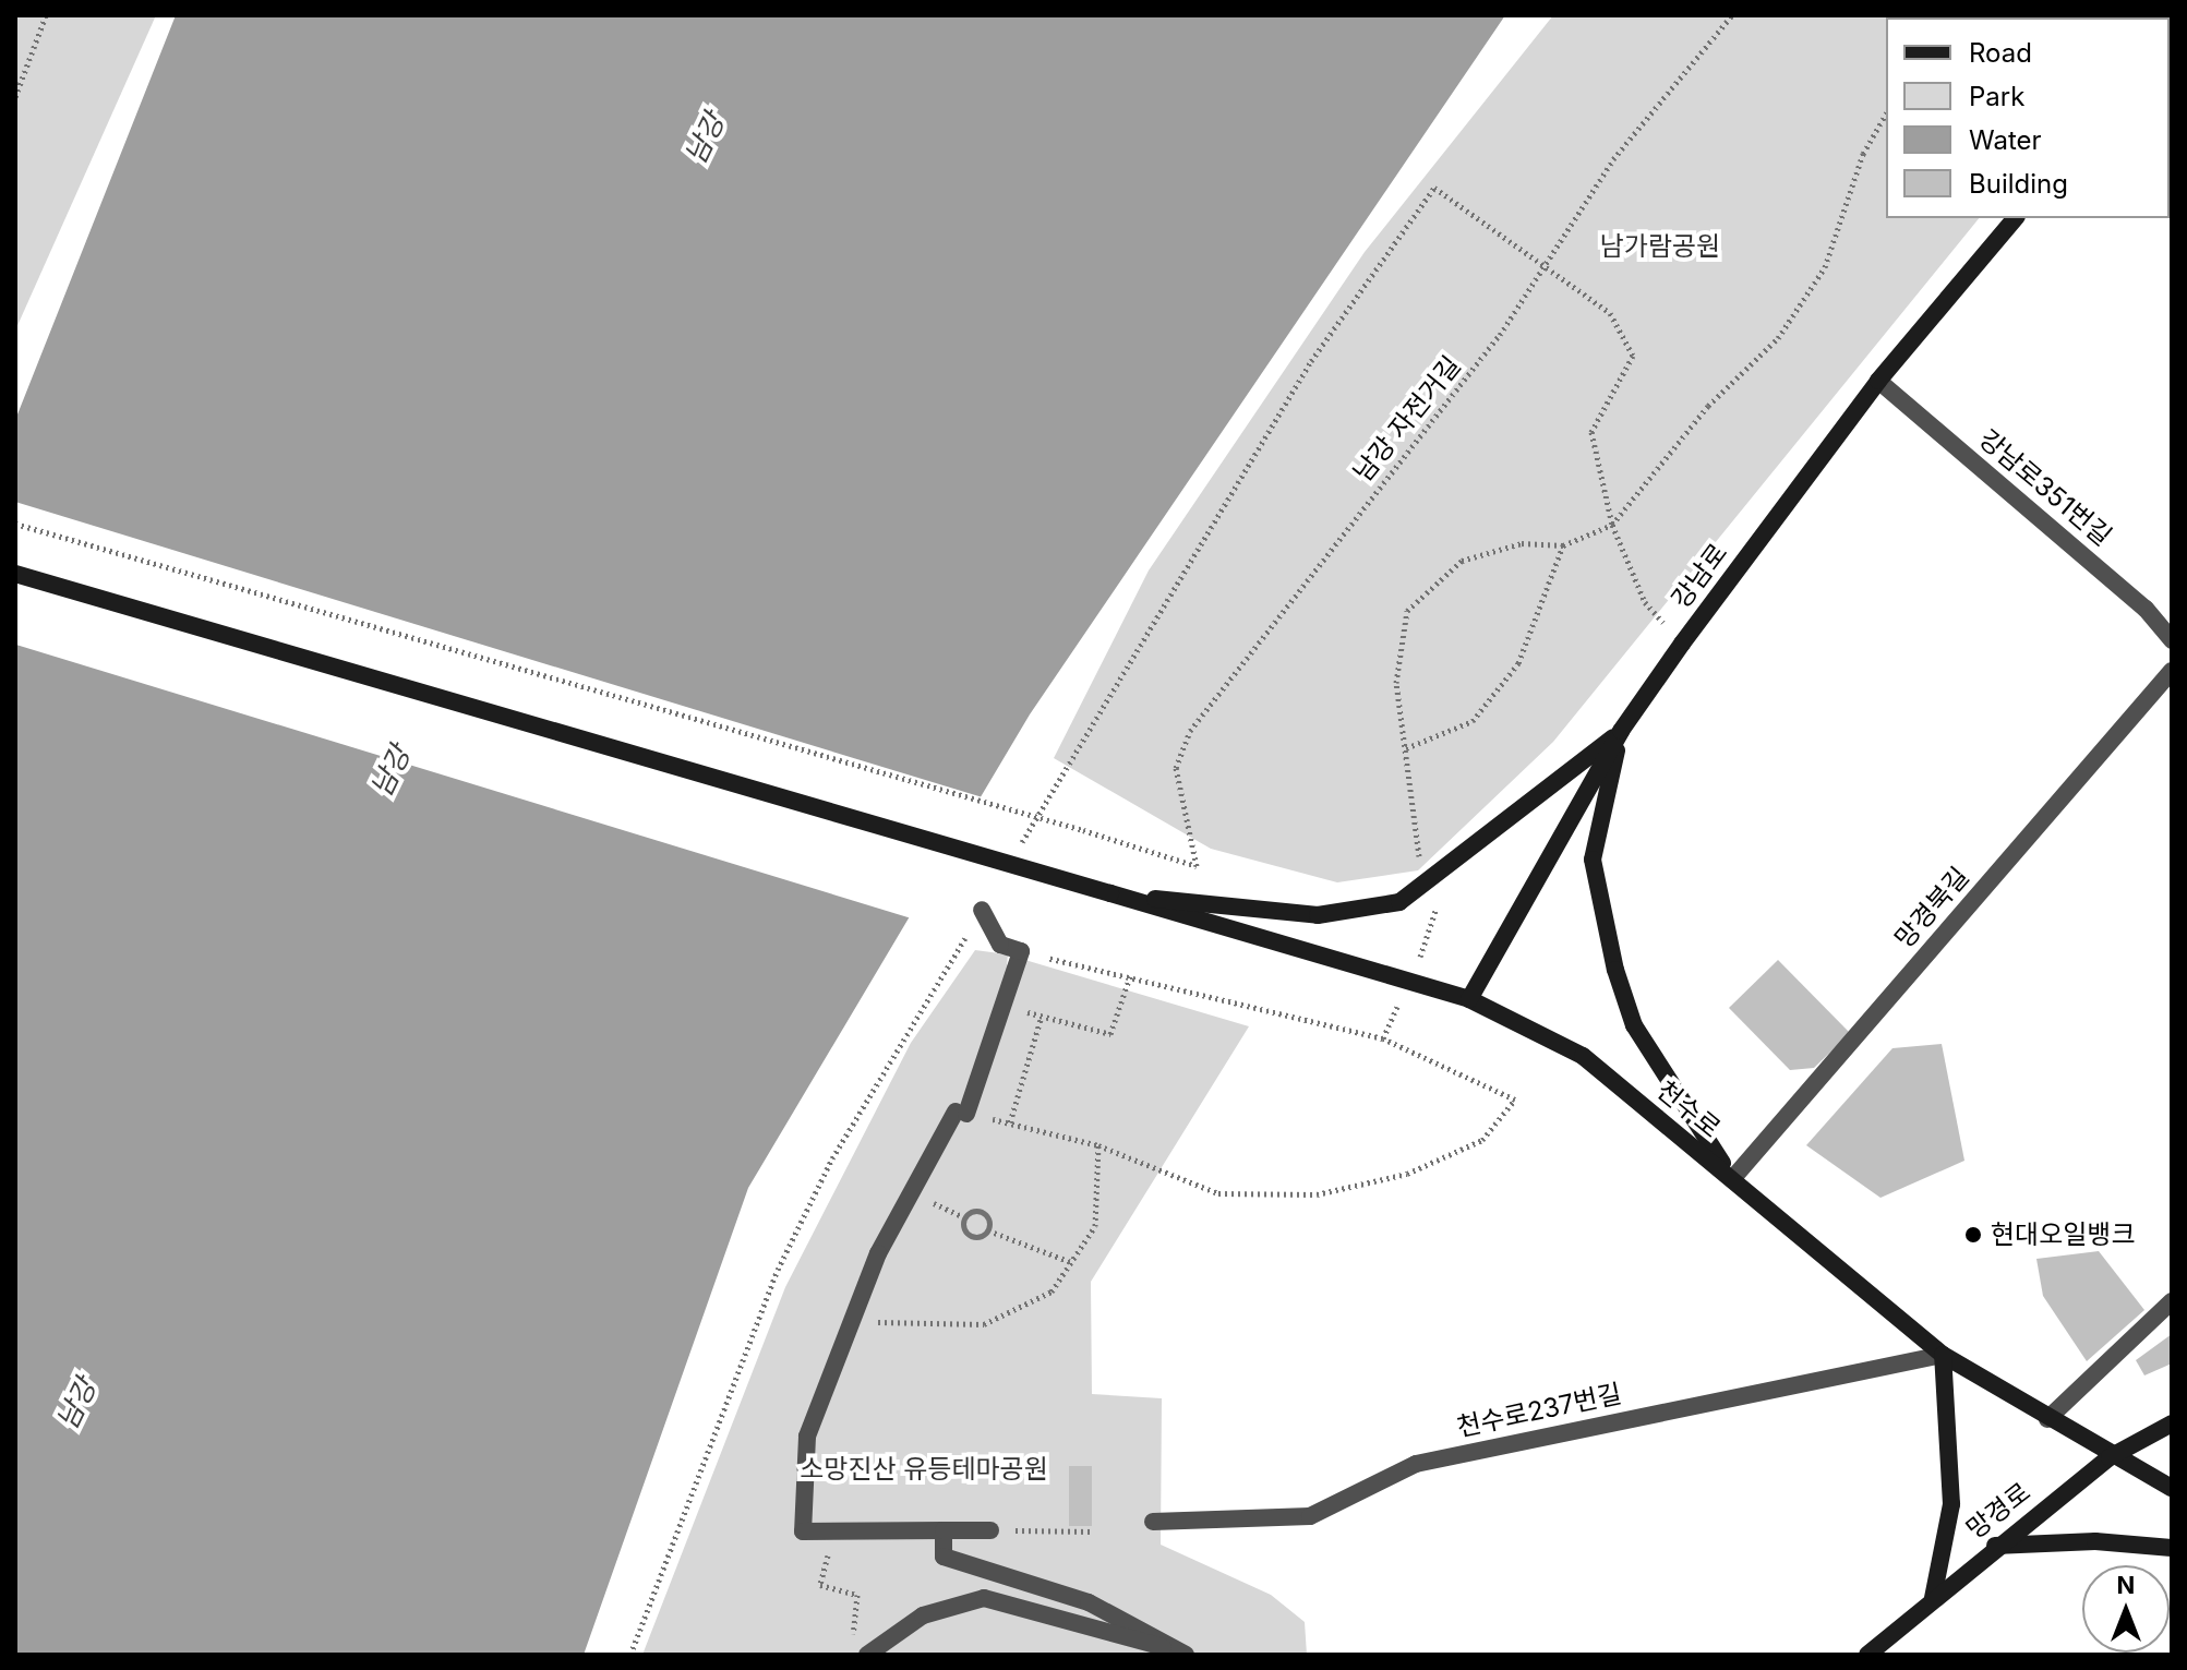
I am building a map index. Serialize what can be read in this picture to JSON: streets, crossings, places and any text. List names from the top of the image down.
{
  "streets": {
    "street": [
      "강남로351번길",
      "강남로",
      "망경북길",
      "천수로",
      "천수로237번길",
      "망경로"
    ],
    "path": ["남강 자전거길"]
  },
  "crossings": [
    ["강남로351번길", "강남로"],
    ["강남로", "천수로"],
    ["망경북길", "천수로"],
    ["천수로", "천수로237번길"],
    ["천수로", "망경로"]
  ],
  "water": ["남강"],
  "parks": ["남가람공원", "소망진산 유등테마공원"],
  "places": ["현대오일뱅크"],
  "legend": [
    "Road",
    "Park",
    "Water",
    "Building"
  ],
  "north": "top"
}
